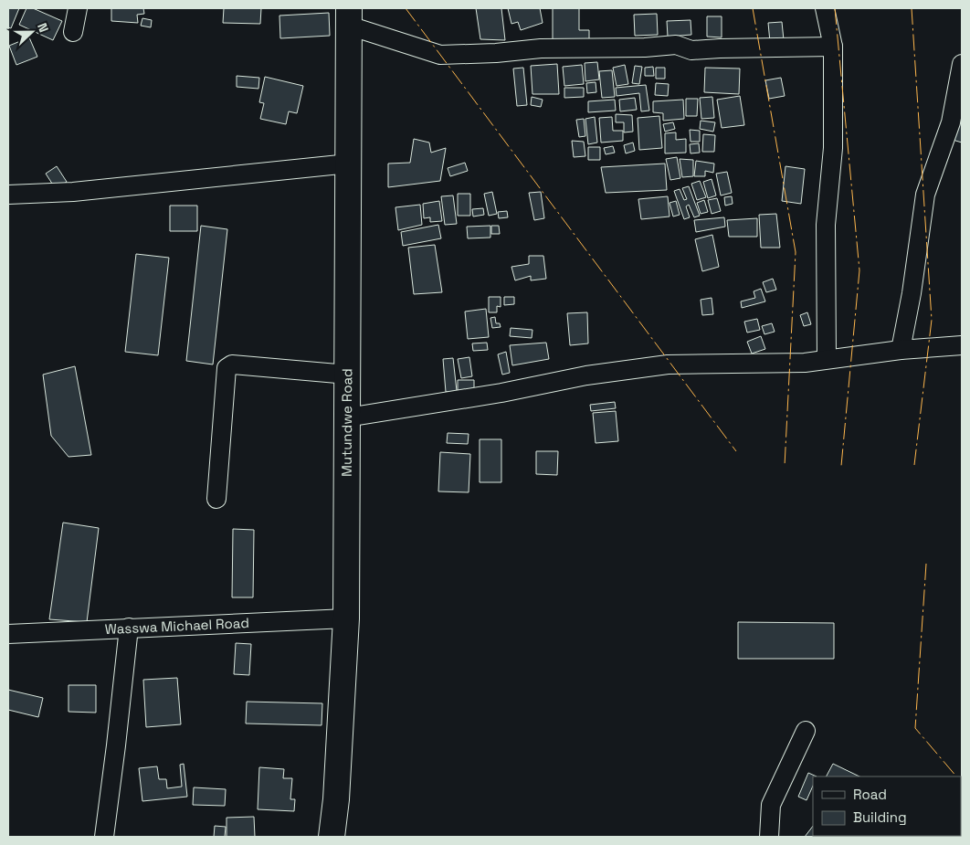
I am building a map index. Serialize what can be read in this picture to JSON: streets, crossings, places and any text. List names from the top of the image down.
{
  "streets": {
    "main road": ["Mutundwe Road"],
    "street": ["Wasswa Michael Road"]
  },
  "crossings": [
    ["Mutundwe Road", "Wasswa Michael Road"]
  ],
  "legend": ["Road", "Building"],
  "north": "right"
}
